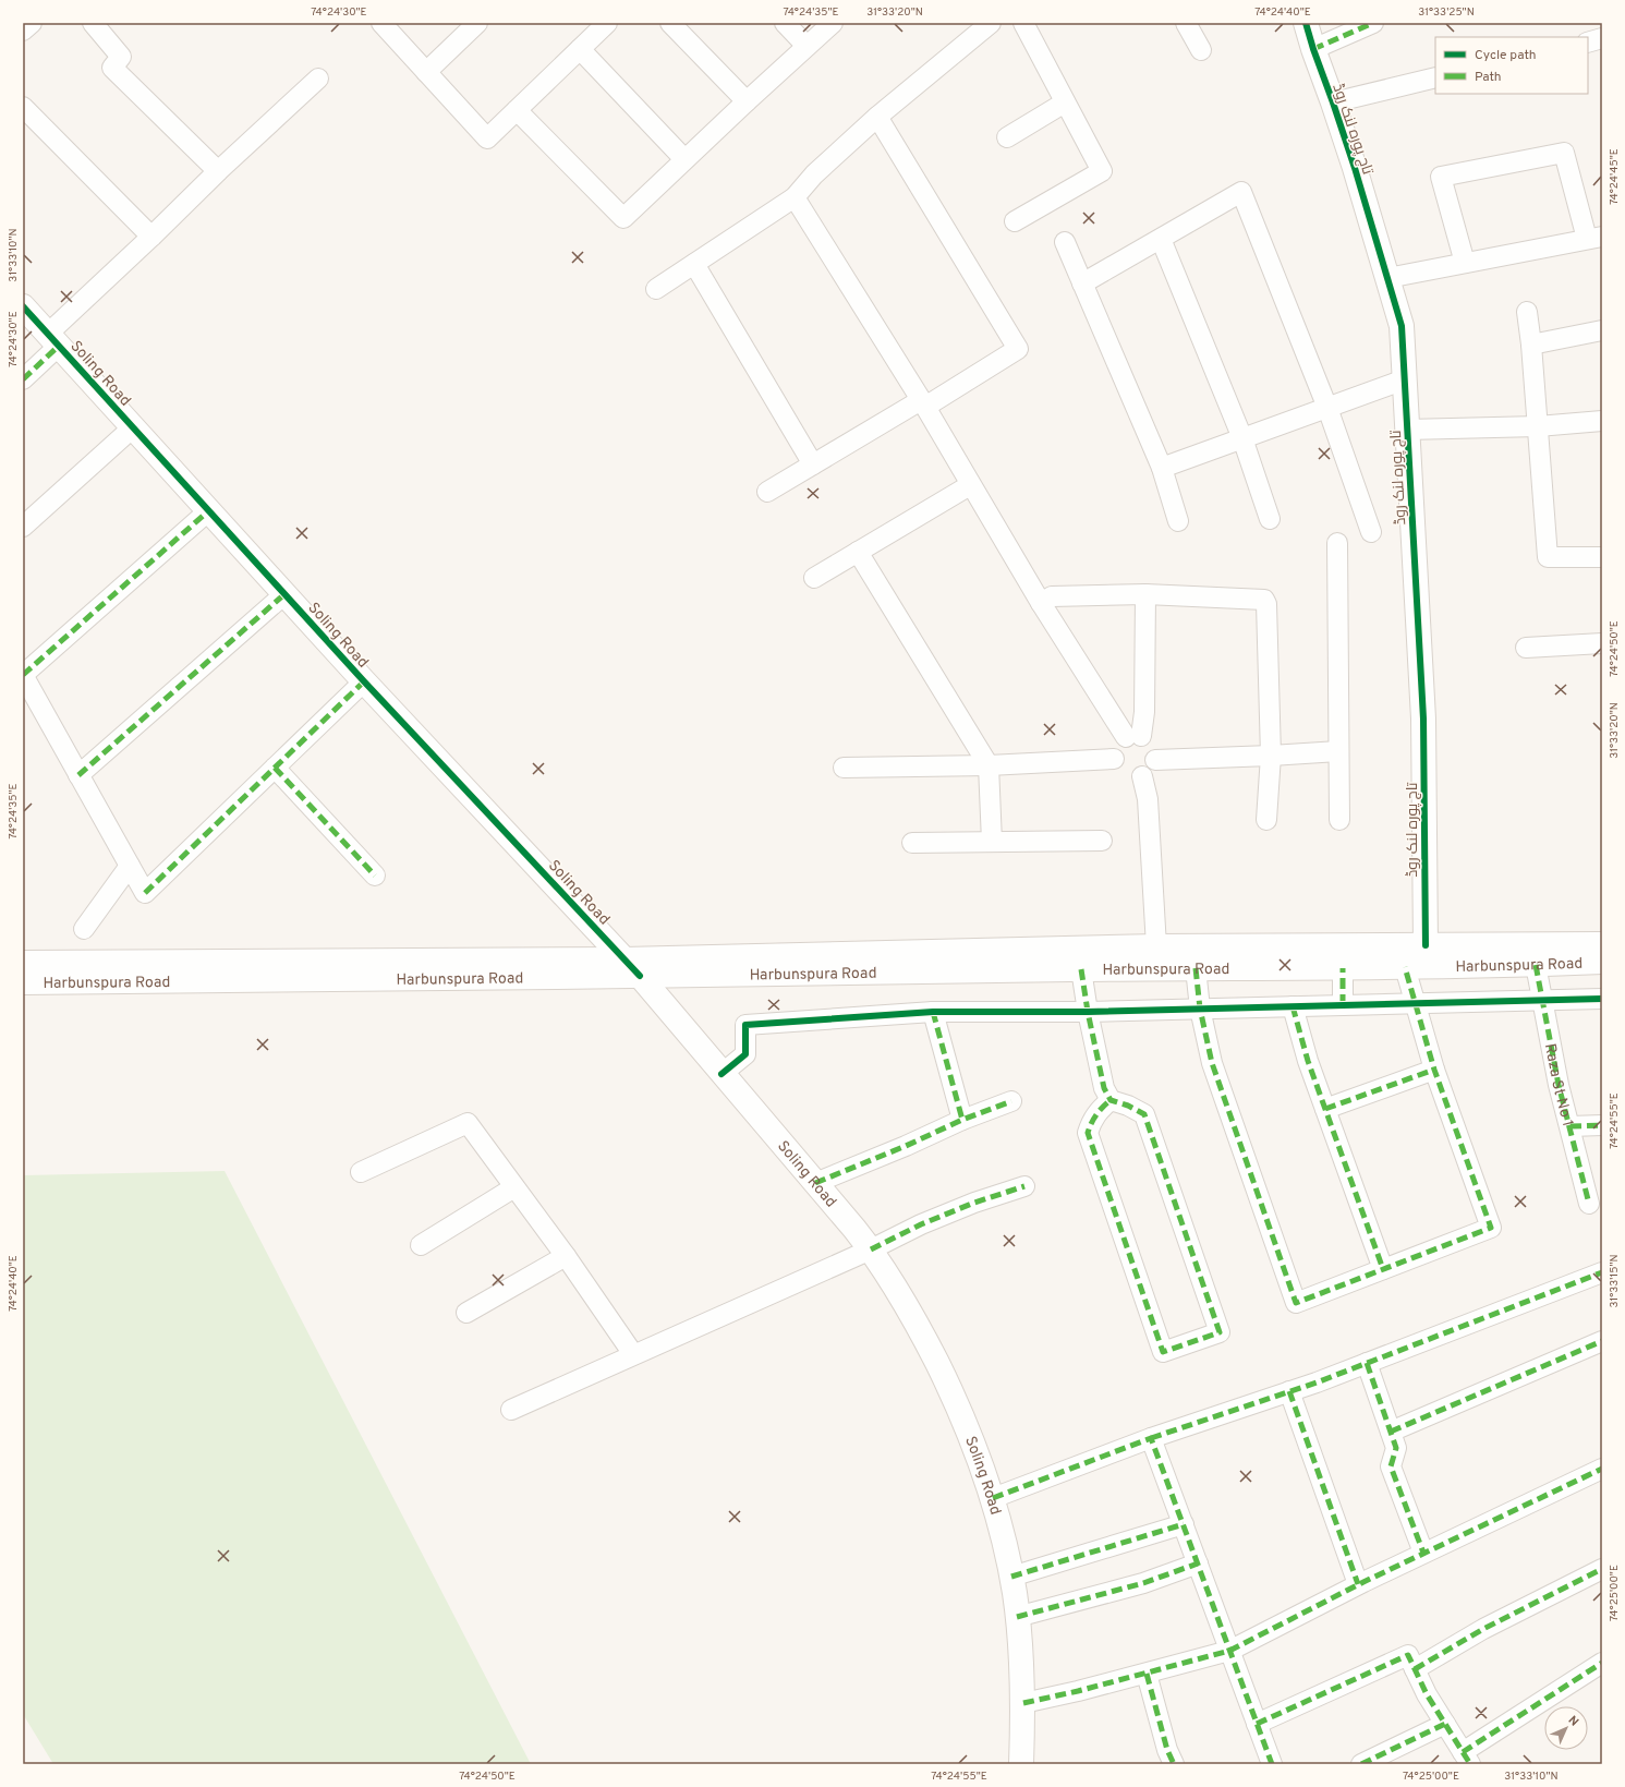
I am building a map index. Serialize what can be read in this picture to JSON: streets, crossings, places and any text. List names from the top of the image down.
{
  "streets": {
    "main road": ["تاج پورہ لنک روڈ", "Soling Road", "Harbunspura Road"],
    "street": ["Raza St No 1"]
  },
  "crossings": [
    ["تاج پورہ لنک روڈ", "Harbunspura Road"],
    ["Soling Road", "Harbunspura Road"],
    ["Harbunspura Road", "Raza St No 1"]
  ],
  "legend": ["Cycle path", "Path"],
  "north": "top right",
  "coordinates": [
    "74°24'30\"E",
    "74°24'35\"E",
    "31°33'20\"N",
    "74°24'40\"E",
    "31°33'25\"N",
    "74°24'45\"E",
    "31°33'10\"N",
    "74°24'50\"E",
    "74°24'55\"E",
    "31°33'15\"N",
    "74°25'00\"E"
  ]
}
